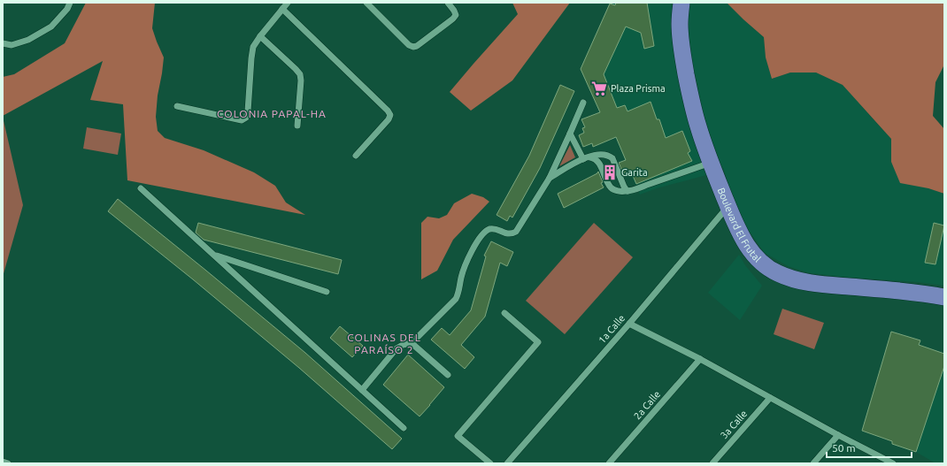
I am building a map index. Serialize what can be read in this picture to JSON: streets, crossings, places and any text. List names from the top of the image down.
{
  "streets": {
    "main road": ["Boulevard El Frutal"],
    "street": ["1a Calle", "2a Calle", "3a Calle"]
  },
  "crossings": [
    ["Boulevard El Frutal", "1a Calle"]
  ],
  "districts": ["COLONIA PAPAL-HA", "COLINAS DEL PARAÍSO 2"],
  "places": {
    "supermarket": ["Plaza Prisma"],
    "building": ["Garita"]
  },
  "scale_bar": "50 m"
}
